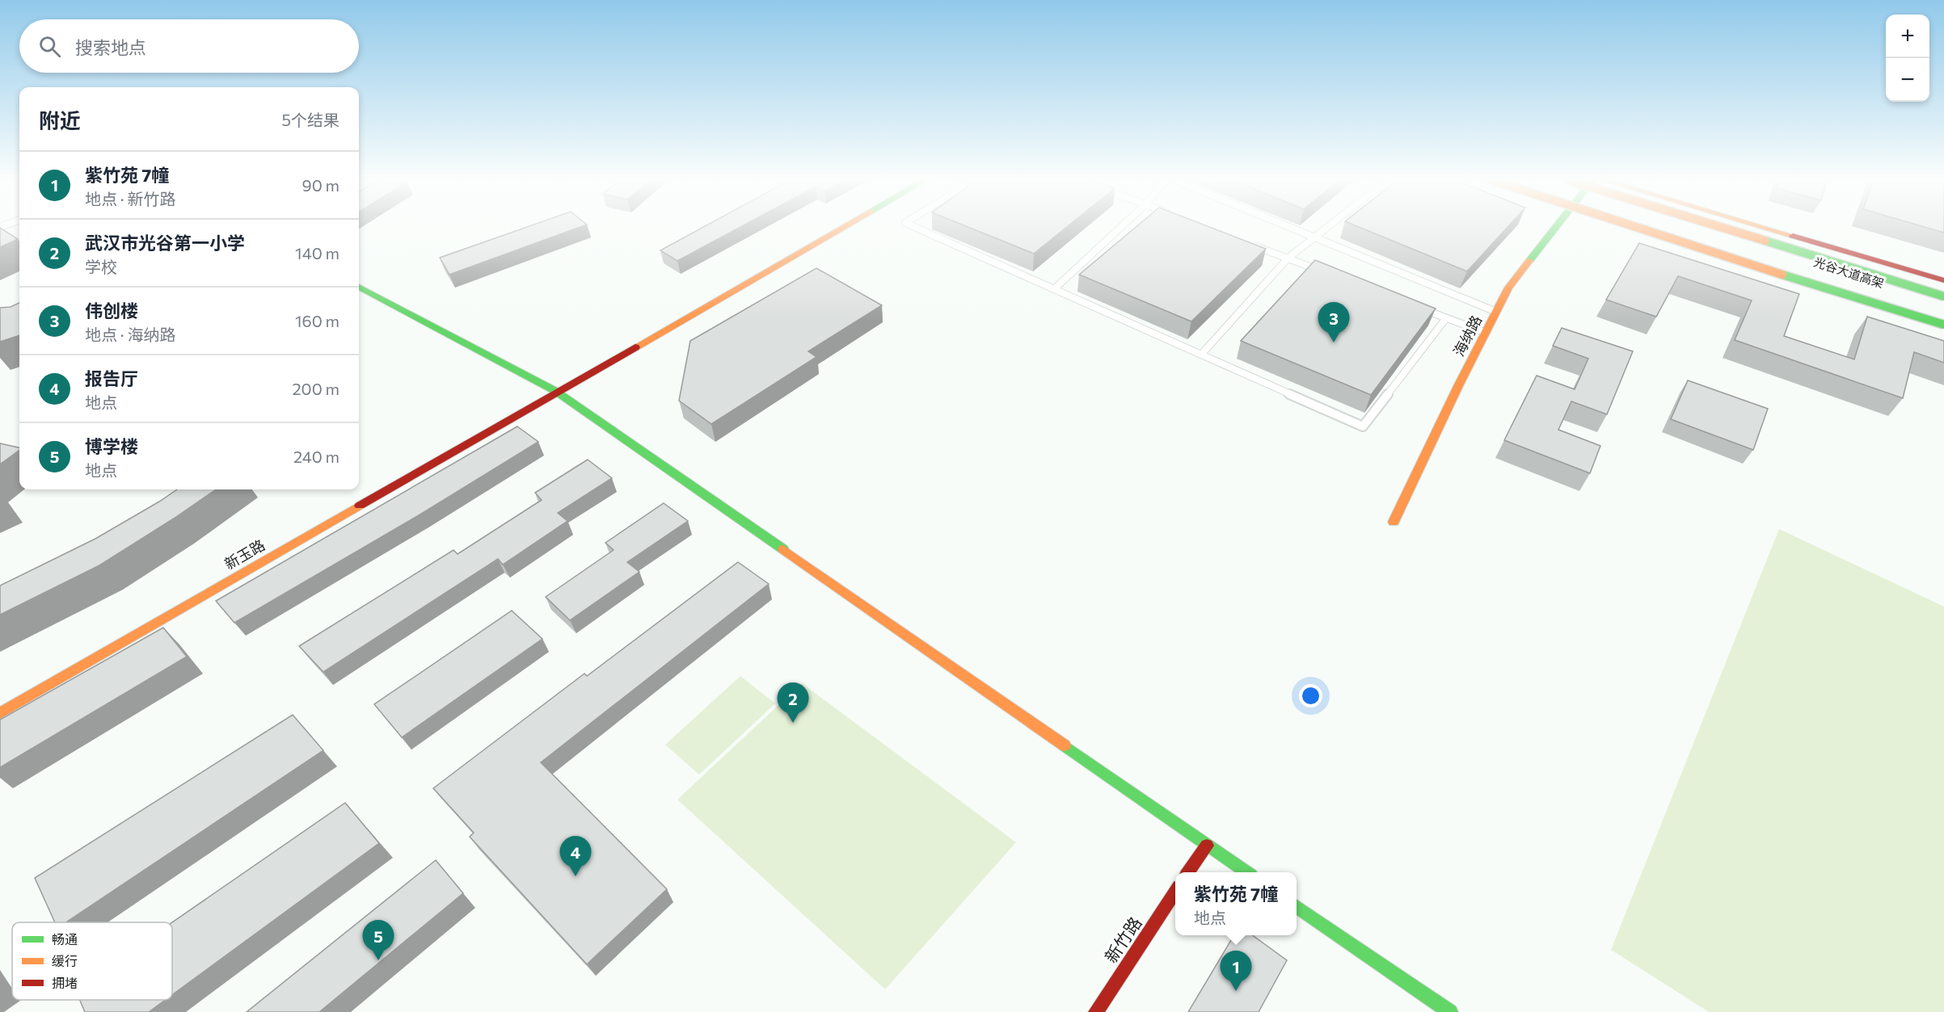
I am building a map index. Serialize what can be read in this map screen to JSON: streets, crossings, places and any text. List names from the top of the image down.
{
  "streets": {
    "main road": [
      "光谷大道高架",
      "海纳路",
      "新玉路",
      "新竹路"
    ]
  },
  "legend": ["畅通", "缓行", "拥堵"],
  "page": {
    "map_buttons": ["+", "−"],
    "search": "搜索地点",
    "heading": ["附近", "5个结果"],
    "list": [
      {
        "mark": "1",
        "name": "紫竹苑 7幢",
        "note": "地点 · 新竹路",
        "value": "90 m"
      },
      {
        "mark": "2",
        "name": "武汉市光谷第一小学",
        "note": "学校",
        "value": "140 m"
      },
      {
        "mark": "3",
        "name": "伟创楼",
        "note": "地点 · 海纳路",
        "value": "160 m"
      },
      {
        "mark": "4",
        "name": "报告厅",
        "note": "地点",
        "value": "200 m"
      },
      {
        "mark": "5",
        "name": "博学楼",
        "note": "地点",
        "value": "240 m"
      }
    ],
    "pins": [
      "3",
      "2",
      "4",
      "5",
      "1"
    ],
    "popup": ["紫竹苑 7幢", "地点"]
  }
}
